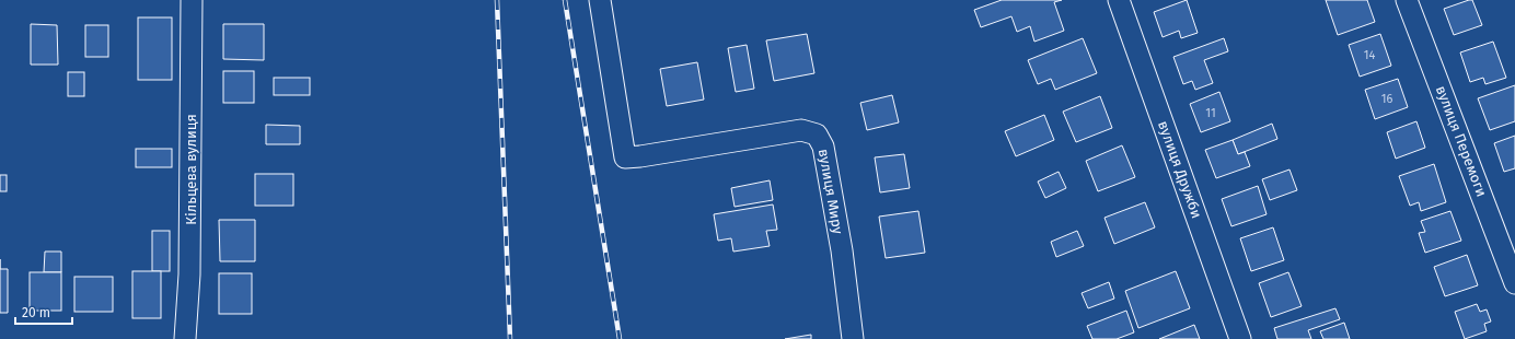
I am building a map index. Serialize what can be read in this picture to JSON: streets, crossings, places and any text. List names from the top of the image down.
{
  "streets": {
    "street": [
      "вулиця Перемоги",
      "Кільцева вулиця",
      "вулиця Дружби",
      "вулиця Миру"
    ]
  },
  "house_numbers": ["14", "16", "11"],
  "scale_bar": "20 m"
}
